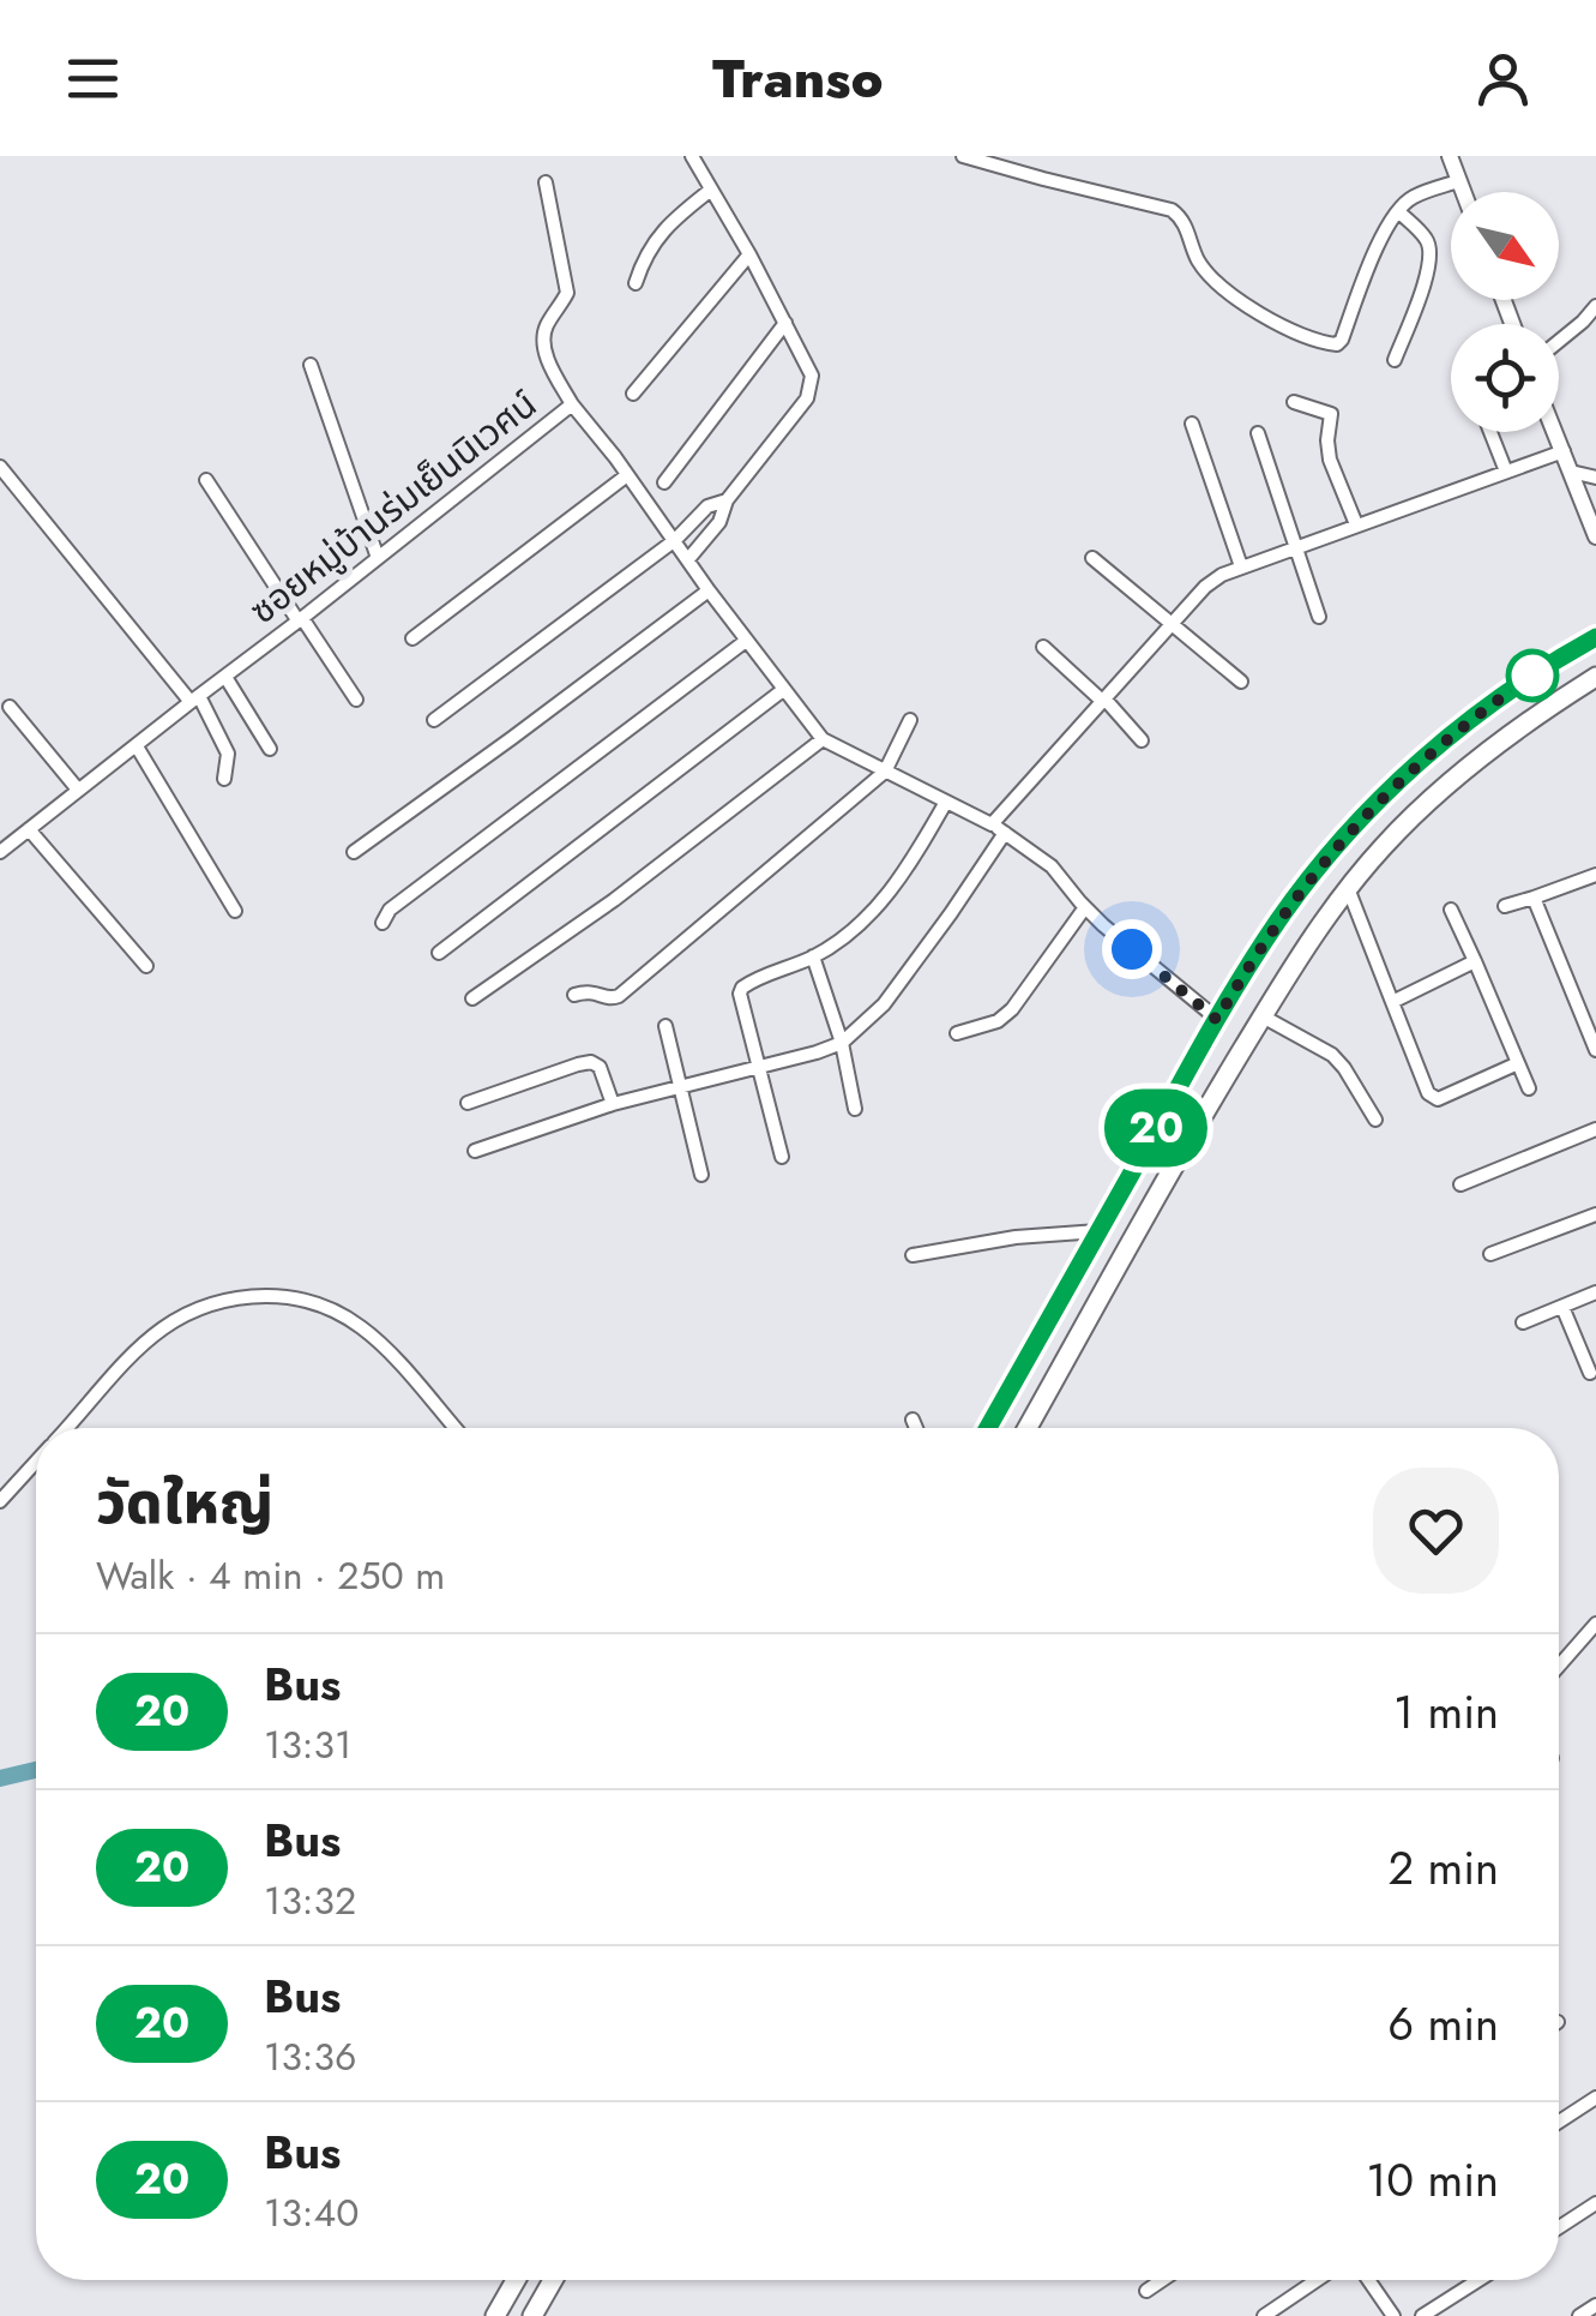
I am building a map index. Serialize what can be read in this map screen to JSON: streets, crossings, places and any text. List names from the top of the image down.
{
  "streets": {
    "street": ["ซอยหมู่บ้านร่มเย็นนิเวศน์"]
  },
  "lines": ["bus line 20"],
  "north": "bottom right",
  "page": {
    "header": "Transo",
    "on_map": "20",
    "heading": ["วัดใหญ่", "Walk · 4 min · 250 m"],
    "list": [
      {
        "mark": "20",
        "name": "Bus",
        "note": "13:31",
        "value": "1 min"
      },
      {
        "mark": "20",
        "name": "Bus",
        "note": "13:32",
        "value": "2 min"
      },
      {
        "mark": "20",
        "name": "Bus",
        "note": "13:36",
        "value": "6 min"
      },
      {
        "mark": "20",
        "name": "Bus",
        "note": "13:40",
        "value": "10 min"
      }
    ]
  }
}
